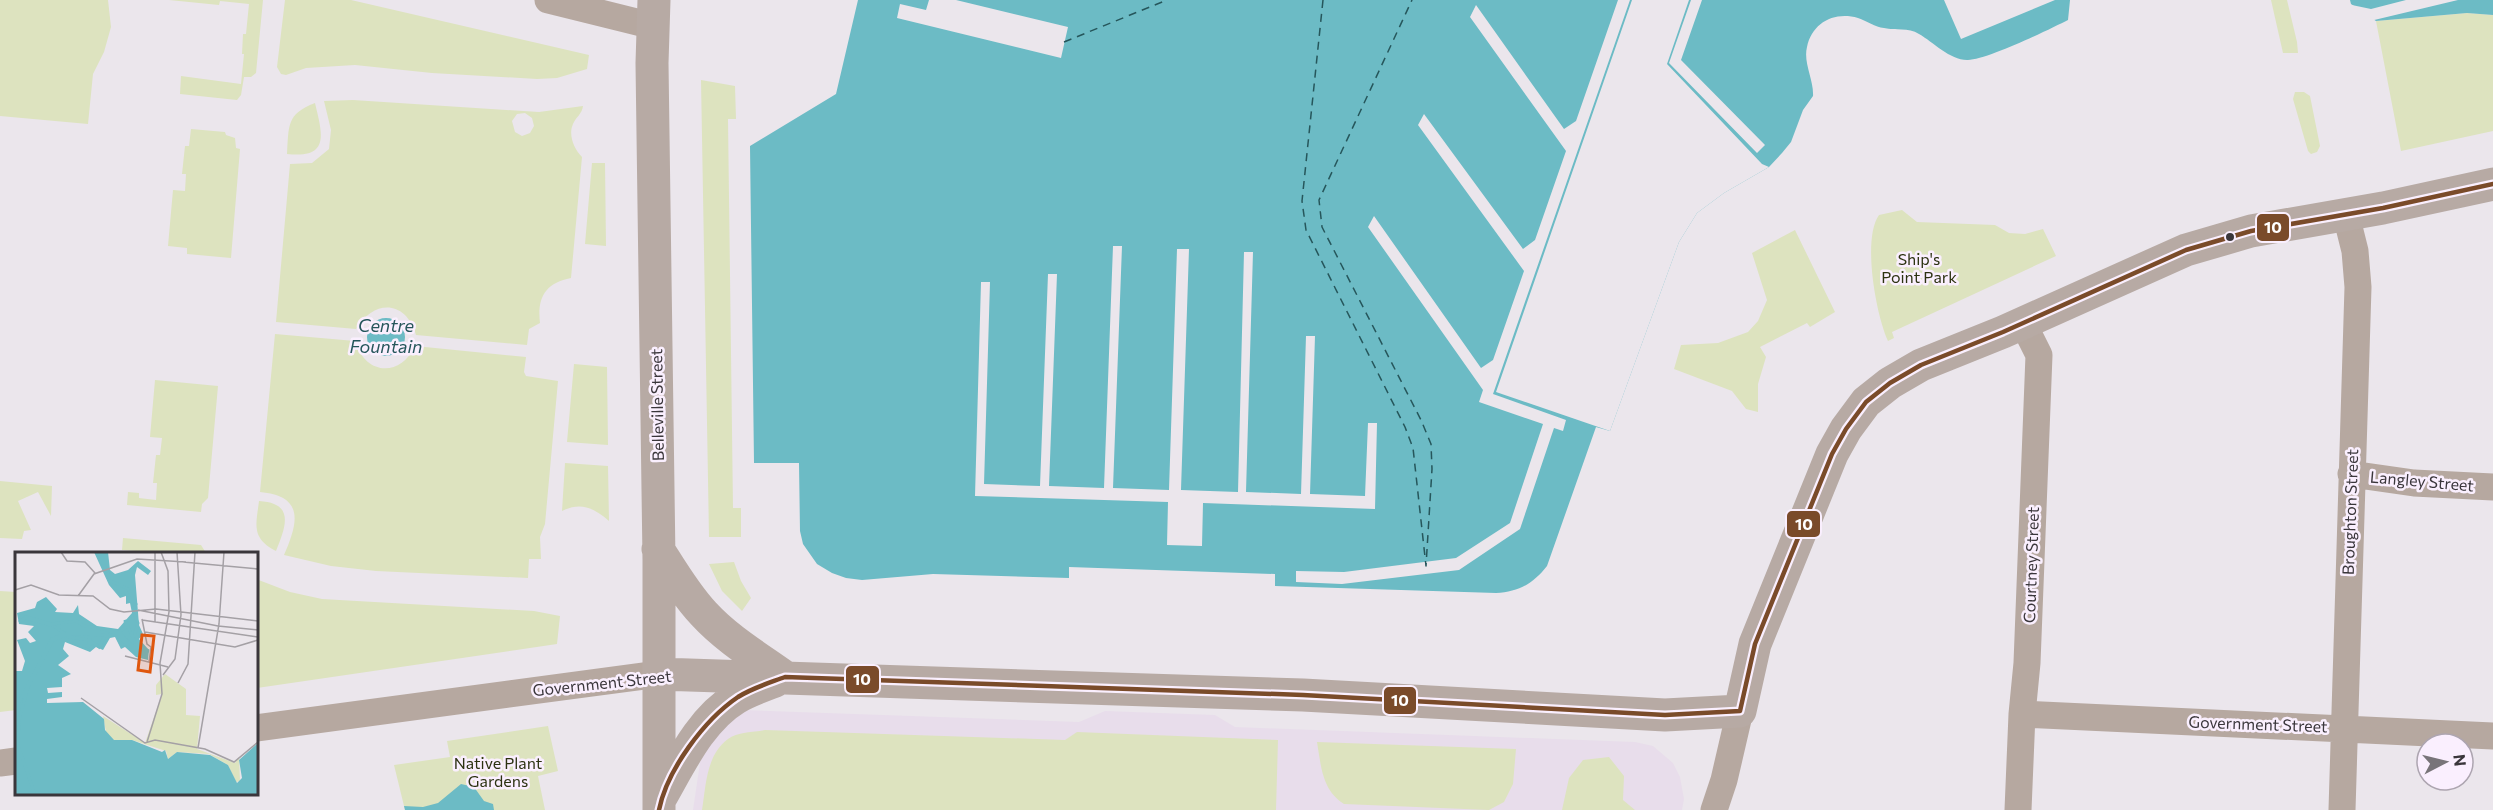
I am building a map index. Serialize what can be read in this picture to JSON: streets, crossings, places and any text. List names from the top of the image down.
{
  "streets": {
    "main road": ["Belleville Street", "Government Street"],
    "street": ["Langley Street", "Broughton Street", "Courtney Street"]
  },
  "crossings": [
    ["Belleville Street", "Government Street"],
    ["Langley Street", "Broughton Street"],
    ["Broughton Street", "Government Street"],
    ["Courtney Street", "Government Street"]
  ],
  "water": ["Centre Fountain"],
  "parks": ["Ship's Point Park", "Native Plant Gardens"],
  "lines": ["transit line 10"],
  "north": "right"
}
